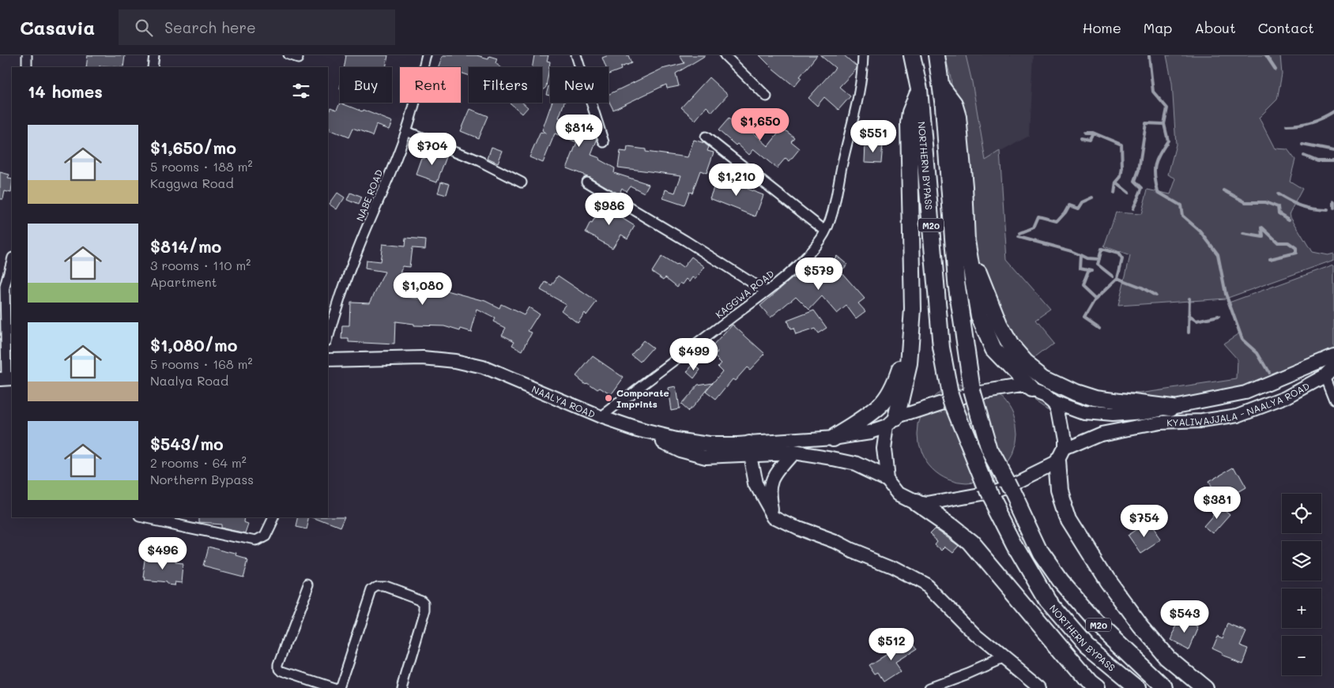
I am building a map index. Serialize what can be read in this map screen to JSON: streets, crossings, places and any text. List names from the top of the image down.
{
  "streets": {
    "highway": ["NORTHERN BYPASS", "M20"],
    "main road": ["NAALYA ROAD", "KYALIWAJJALA - NAALYA ROAD"],
    "street": ["NABE ROAD", "KAGGWA ROAD"]
  },
  "crossings": [
    ["NORTHERN BYPASS", "M20"],
    ["KAGGWA ROAD", "NAALYA ROAD"]
  ],
  "places": ["Comporate Imprints"],
  "page": {
    "header": "Casavia",
    "search": "Search here",
    "nav": [
      "Home",
      "Map",
      "About",
      "Contact"
    ],
    "chip": [
      "Buy",
      "Rent",
      "Filters",
      "New"
    ],
    "heading": "14 homes",
    "price": [
      "$1,650",
      "$814",
      "$551",
      "$704",
      "$1,210",
      "$986",
      "$579",
      "$1,080",
      "$499",
      "$381",
      "$754",
      "$496",
      "$543",
      "$512"
    ],
    "list": [
      {
        "name": "$1,650/mo",
        "note": "5 rooms · 188 m² · Kaggwa Road"
      },
      {
        "name": "$814/mo",
        "note": "3 rooms · 110 m² · Apartment"
      },
      {
        "name": "$1,080/mo",
        "note": "5 rooms · 168 m² · Naalya Road"
      },
      {
        "name": "$543/mo",
        "note": "2 rooms · 64 m² · Northern Bypass"
      }
    ],
    "map_buttons": ["+", "−"]
  }
}
